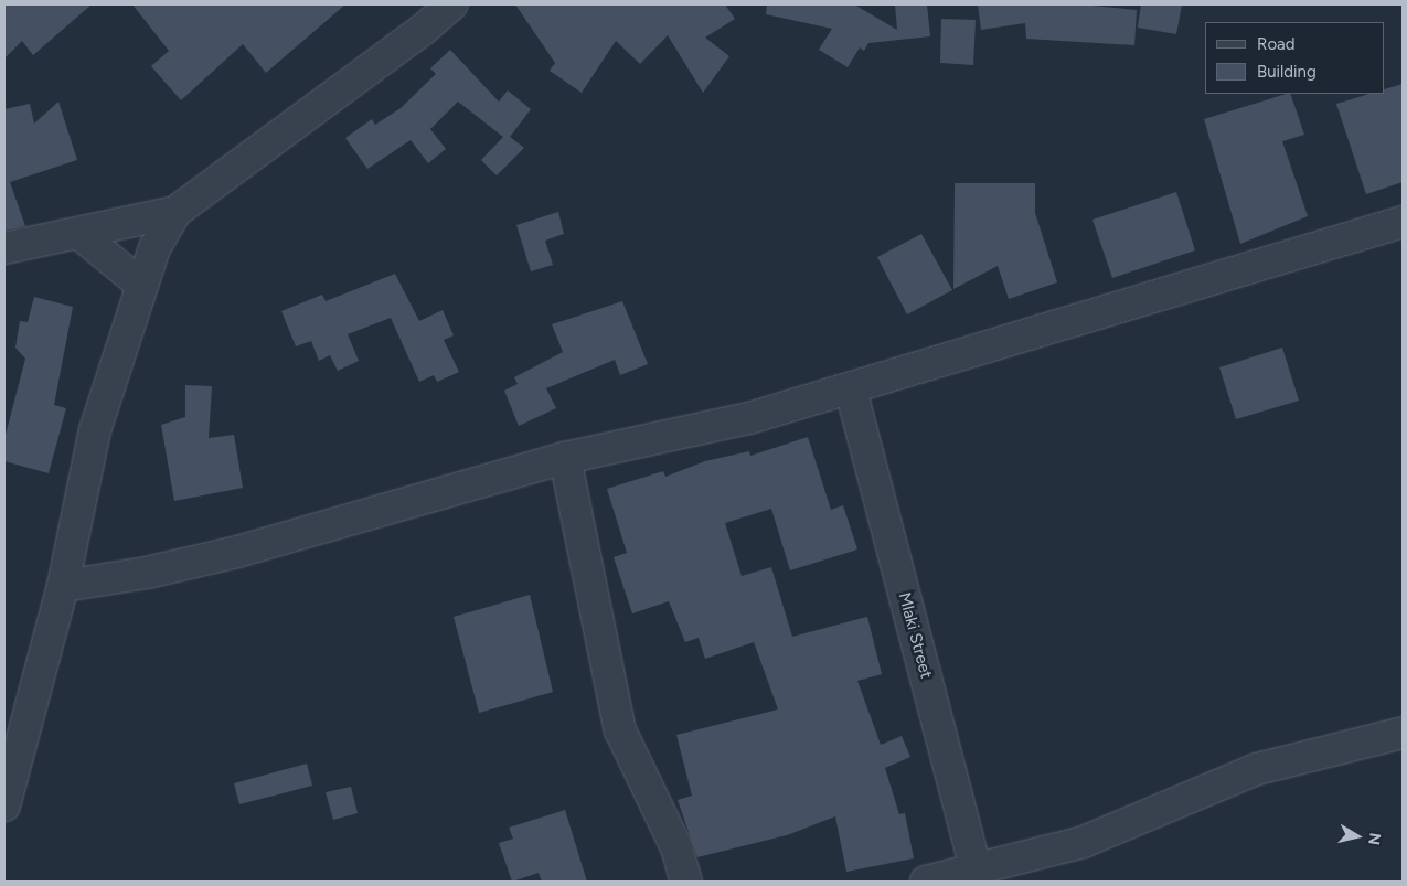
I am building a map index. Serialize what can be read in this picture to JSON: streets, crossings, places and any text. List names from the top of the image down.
{
  "streets": {
    "street": ["Mlaki Street"]
  },
  "legend": ["Road", "Building"],
  "north": "right"
}
